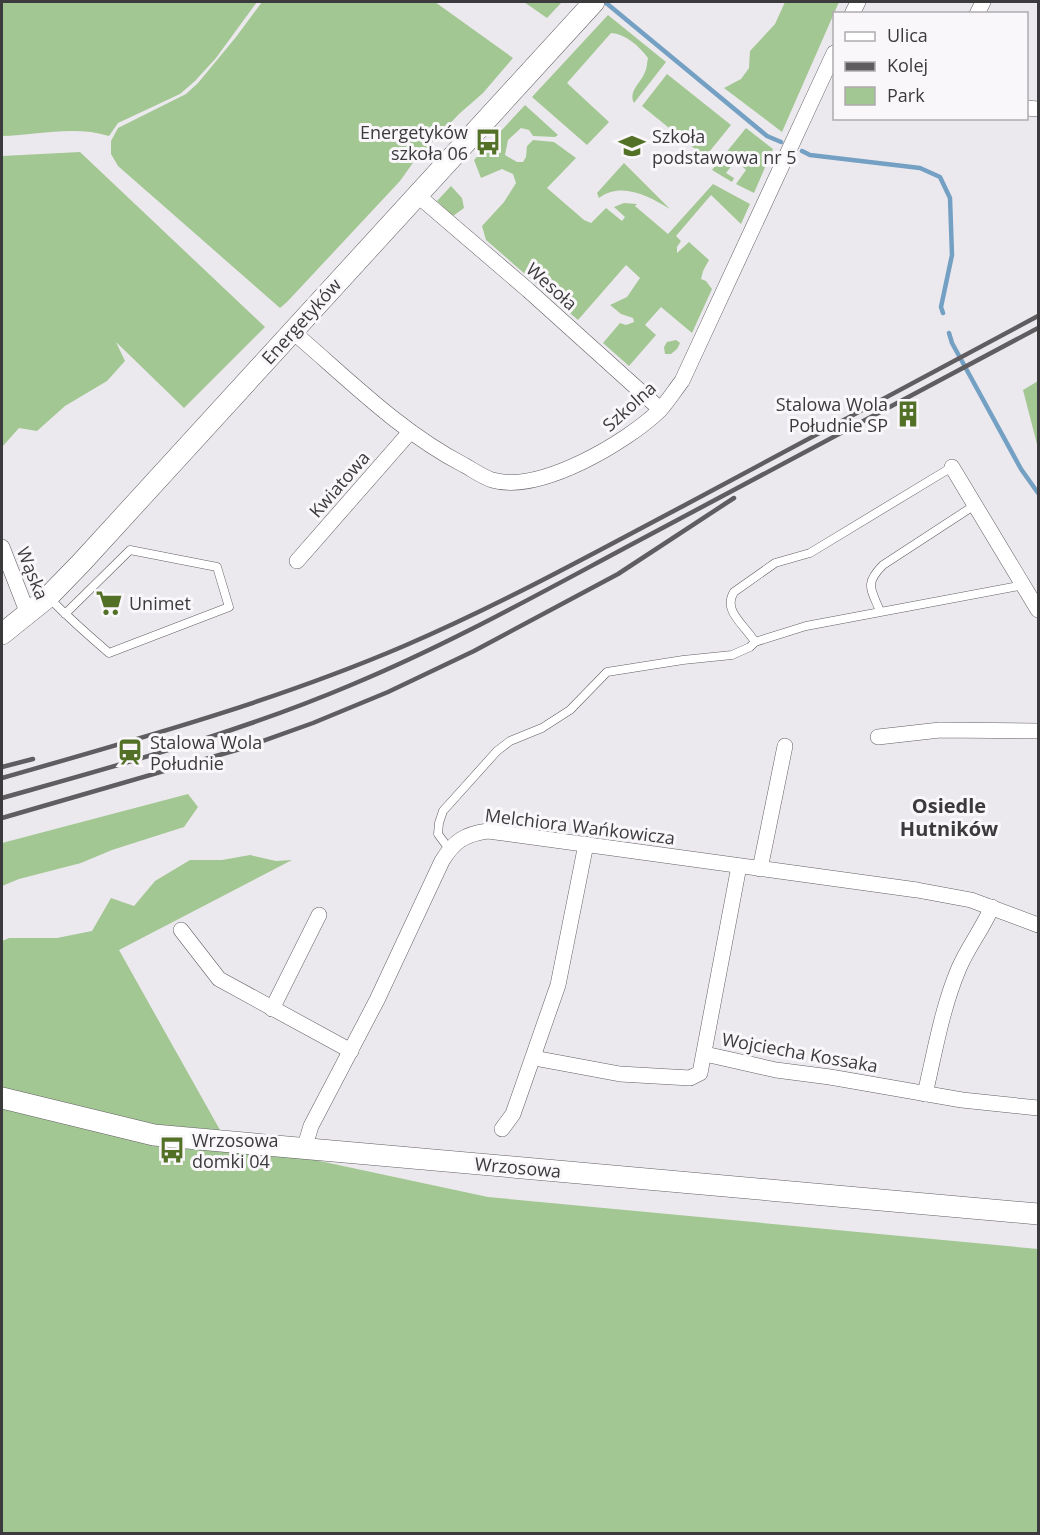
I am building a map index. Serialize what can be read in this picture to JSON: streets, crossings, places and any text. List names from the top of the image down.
{
  "streets": {
    "street": [
      "Wesoła",
      "Energetyków",
      "Szkolna",
      "Kwiatowa",
      "Wąska",
      "Melchiora Wańkowicza",
      "Wojciecha Kossaka",
      "Wrzosowa"
    ]
  },
  "crossings": [
    ["Wesoła", "Energetyków"],
    ["Wesoła", "Szkolna"],
    ["Energetyków", "Szkolna"],
    ["Energetyków", "Wąska"],
    ["Szkolna", "Kwiatowa"],
    ["Melchiora Wańkowicza", "Wrzosowa"]
  ],
  "districts": ["Osiedle Hutników"],
  "places": {
    "bus stop": ["Energetyków szkoła 06", "Wrzosowa domki 04"],
    "school or university": ["Szkoła podstawowa nr 5"],
    "building": ["Stalowa Wola Południe SP"],
    "supermarket": ["Unimet"],
    "station": ["Stalowa Wola Południe"]
  },
  "legend": ["Ulica", "Kolej", "Park"]
}
